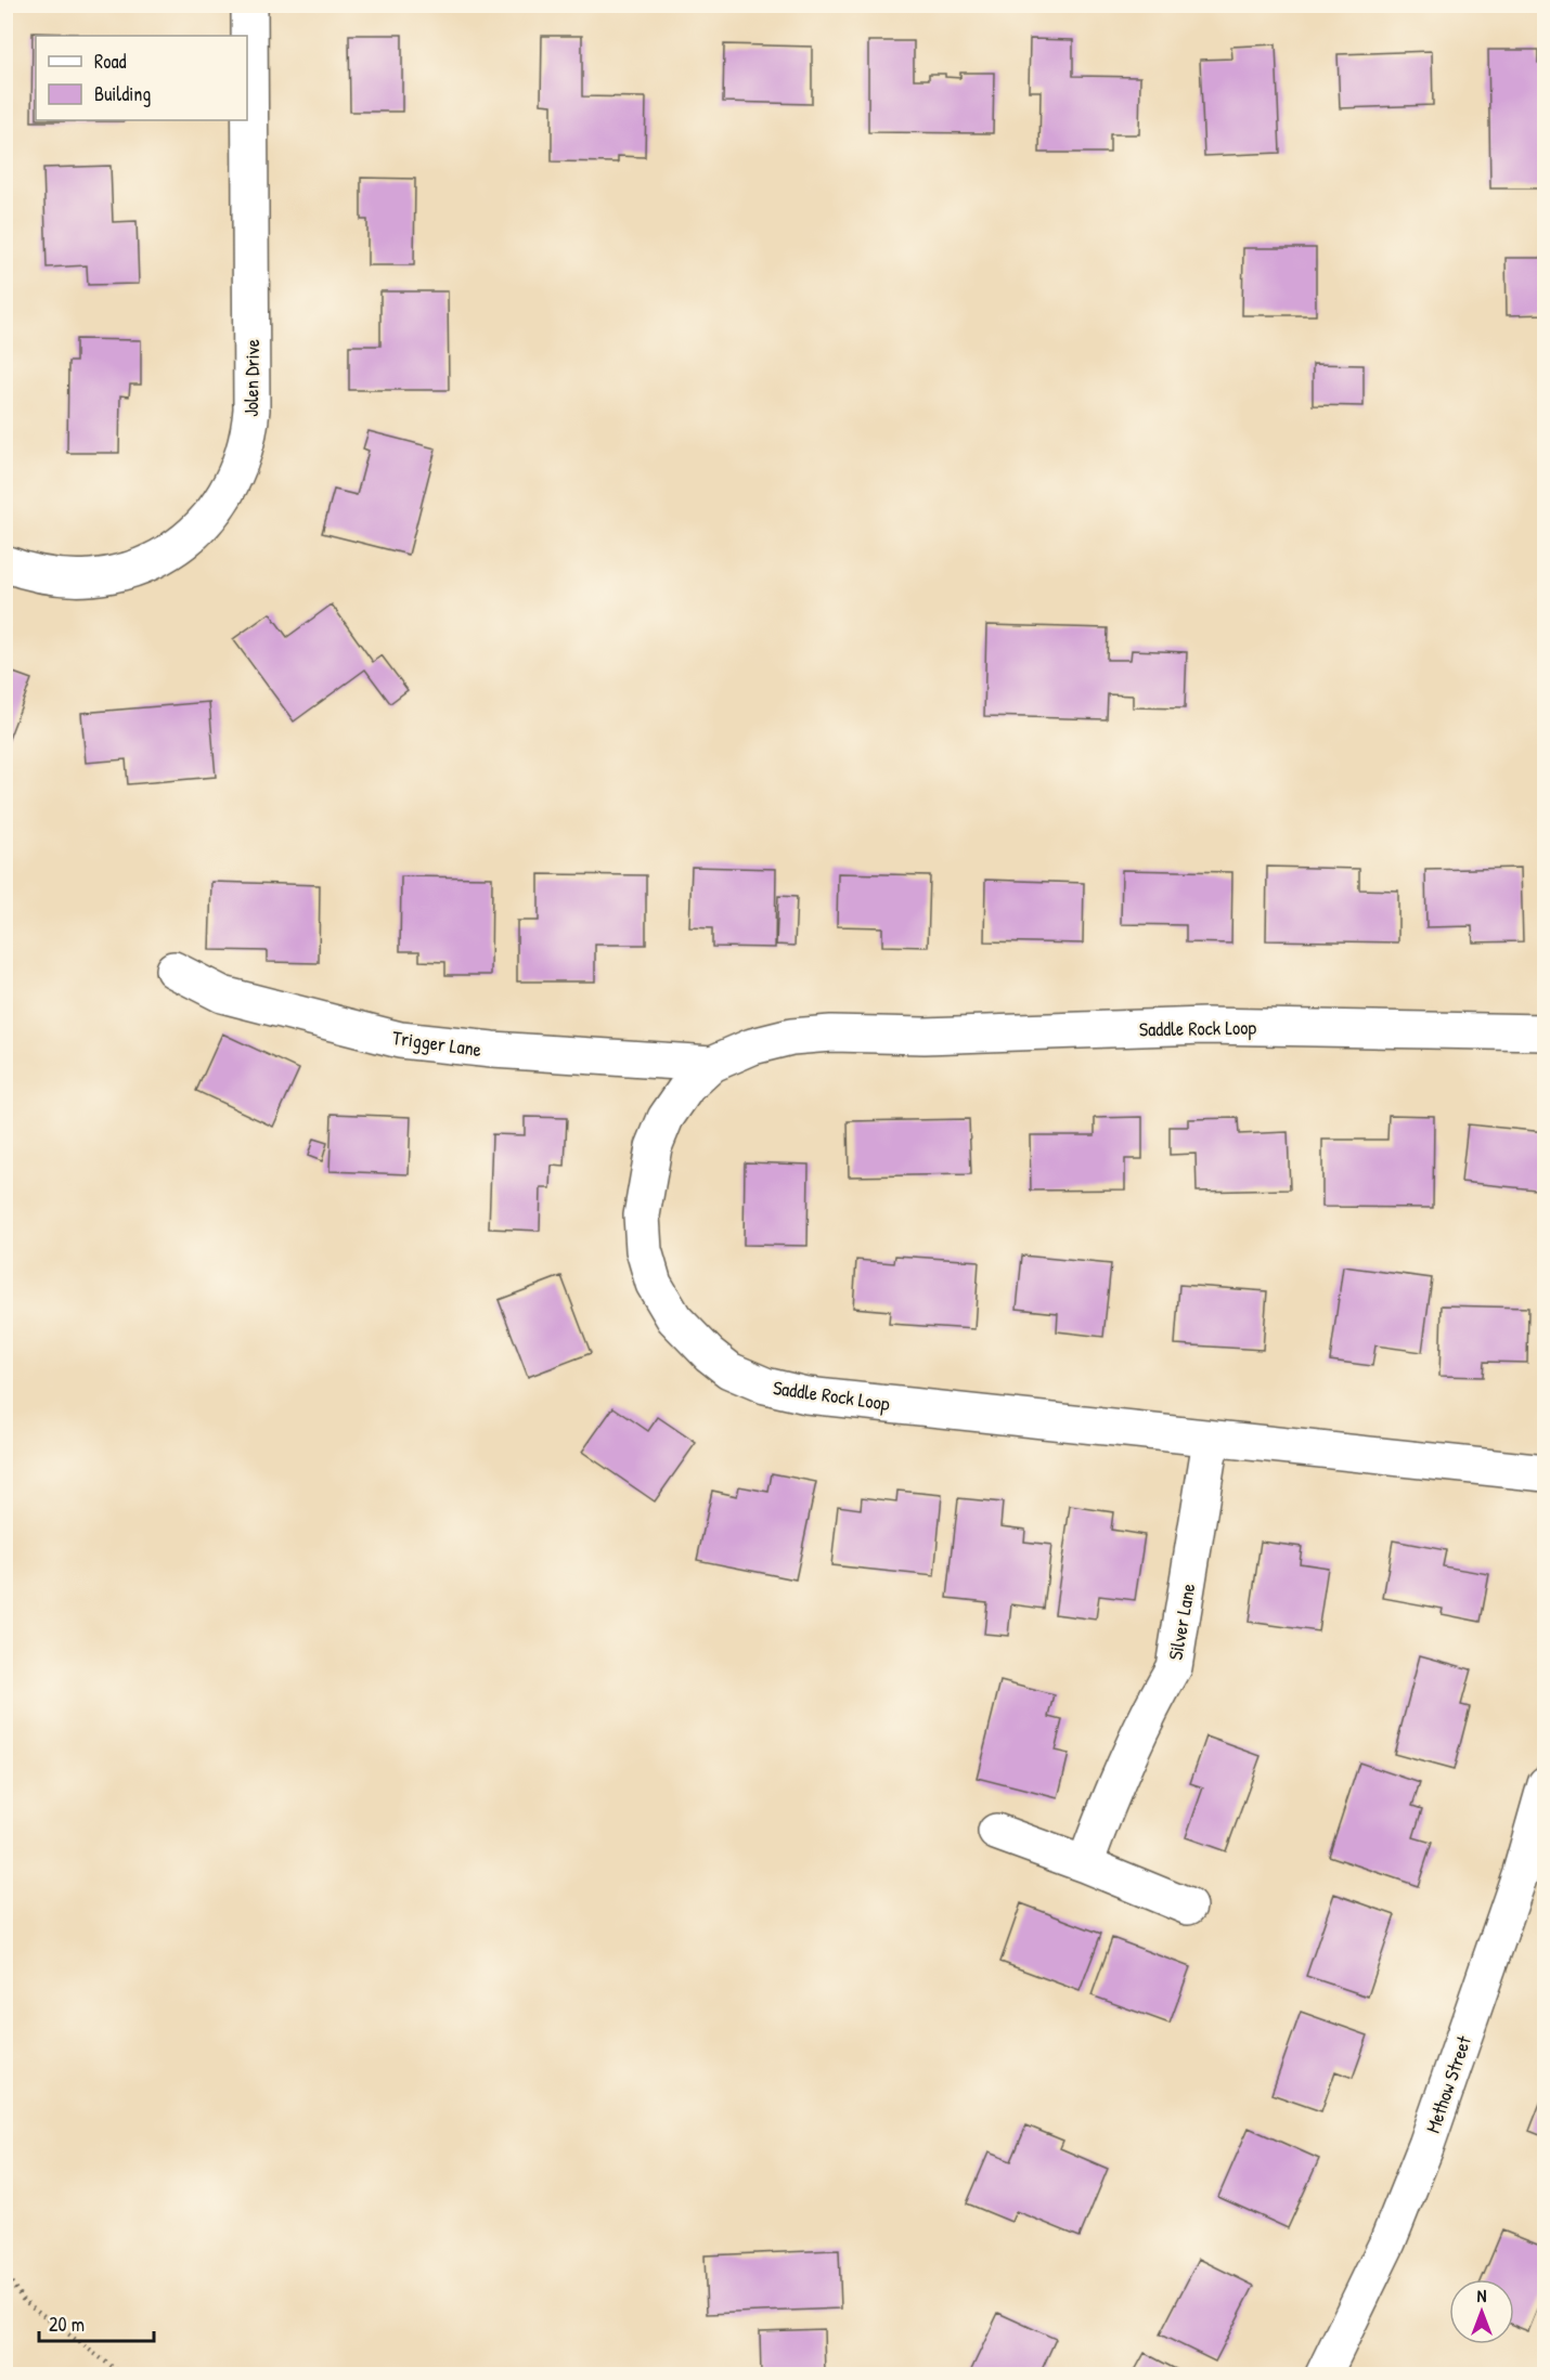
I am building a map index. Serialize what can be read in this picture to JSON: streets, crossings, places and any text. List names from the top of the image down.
{
  "streets": {
    "street": [
      "Jolen Drive",
      "Saddle Rock Loop",
      "Trigger Lane",
      "Silver Lane",
      "Methow Street"
    ]
  },
  "crossings": [
    ["Saddle Rock Loop", "Trigger Lane"],
    ["Saddle Rock Loop", "Silver Lane"]
  ],
  "legend": ["Road", "Building"],
  "scale_bar": "20 m",
  "north": "top"
}
